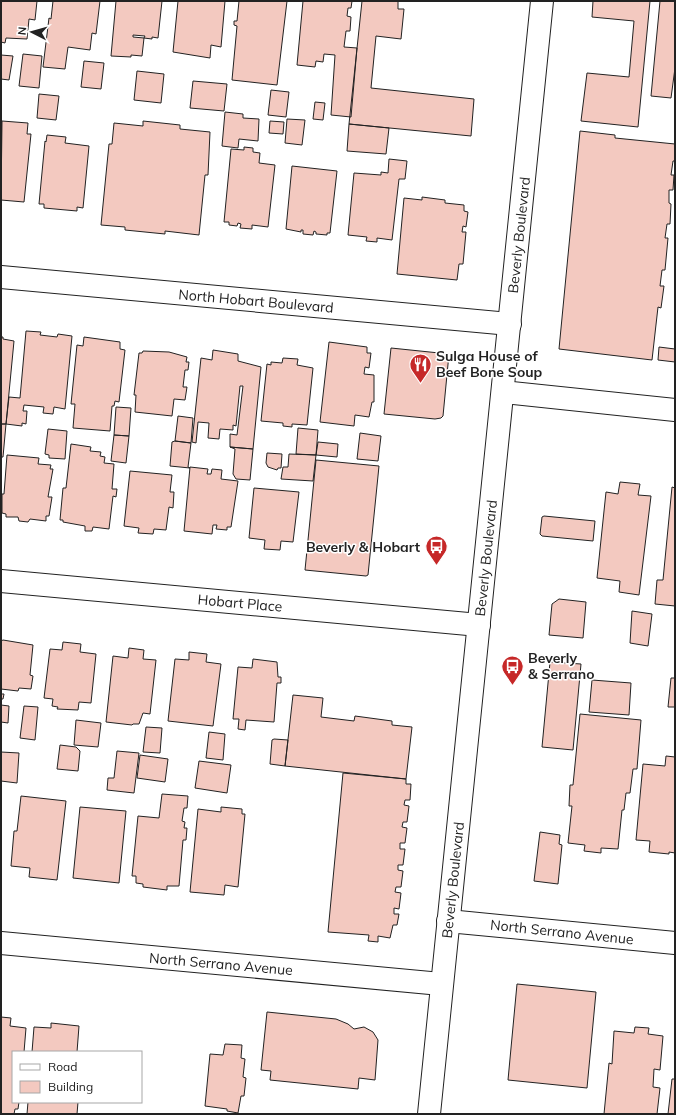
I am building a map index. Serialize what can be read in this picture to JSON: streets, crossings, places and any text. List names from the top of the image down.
{
  "streets": {
    "street": [
      "Beverly Boulevard",
      "North Hobart Boulevard",
      "Hobart Place",
      "North Serrano Avenue"
    ]
  },
  "crossings": [
    ["Beverly Boulevard", "North Hobart Boulevard"],
    ["Beverly Boulevard", "Hobart Place"],
    ["Beverly Boulevard", "North Serrano Avenue"]
  ],
  "places": {
    "restaurant": ["Sulga House of Beef Bone Soup"],
    "bus stop": ["Beverly & Hobart", "Beverly & Serrano"]
  },
  "legend": ["Road", "Building"],
  "north": "left"
}
